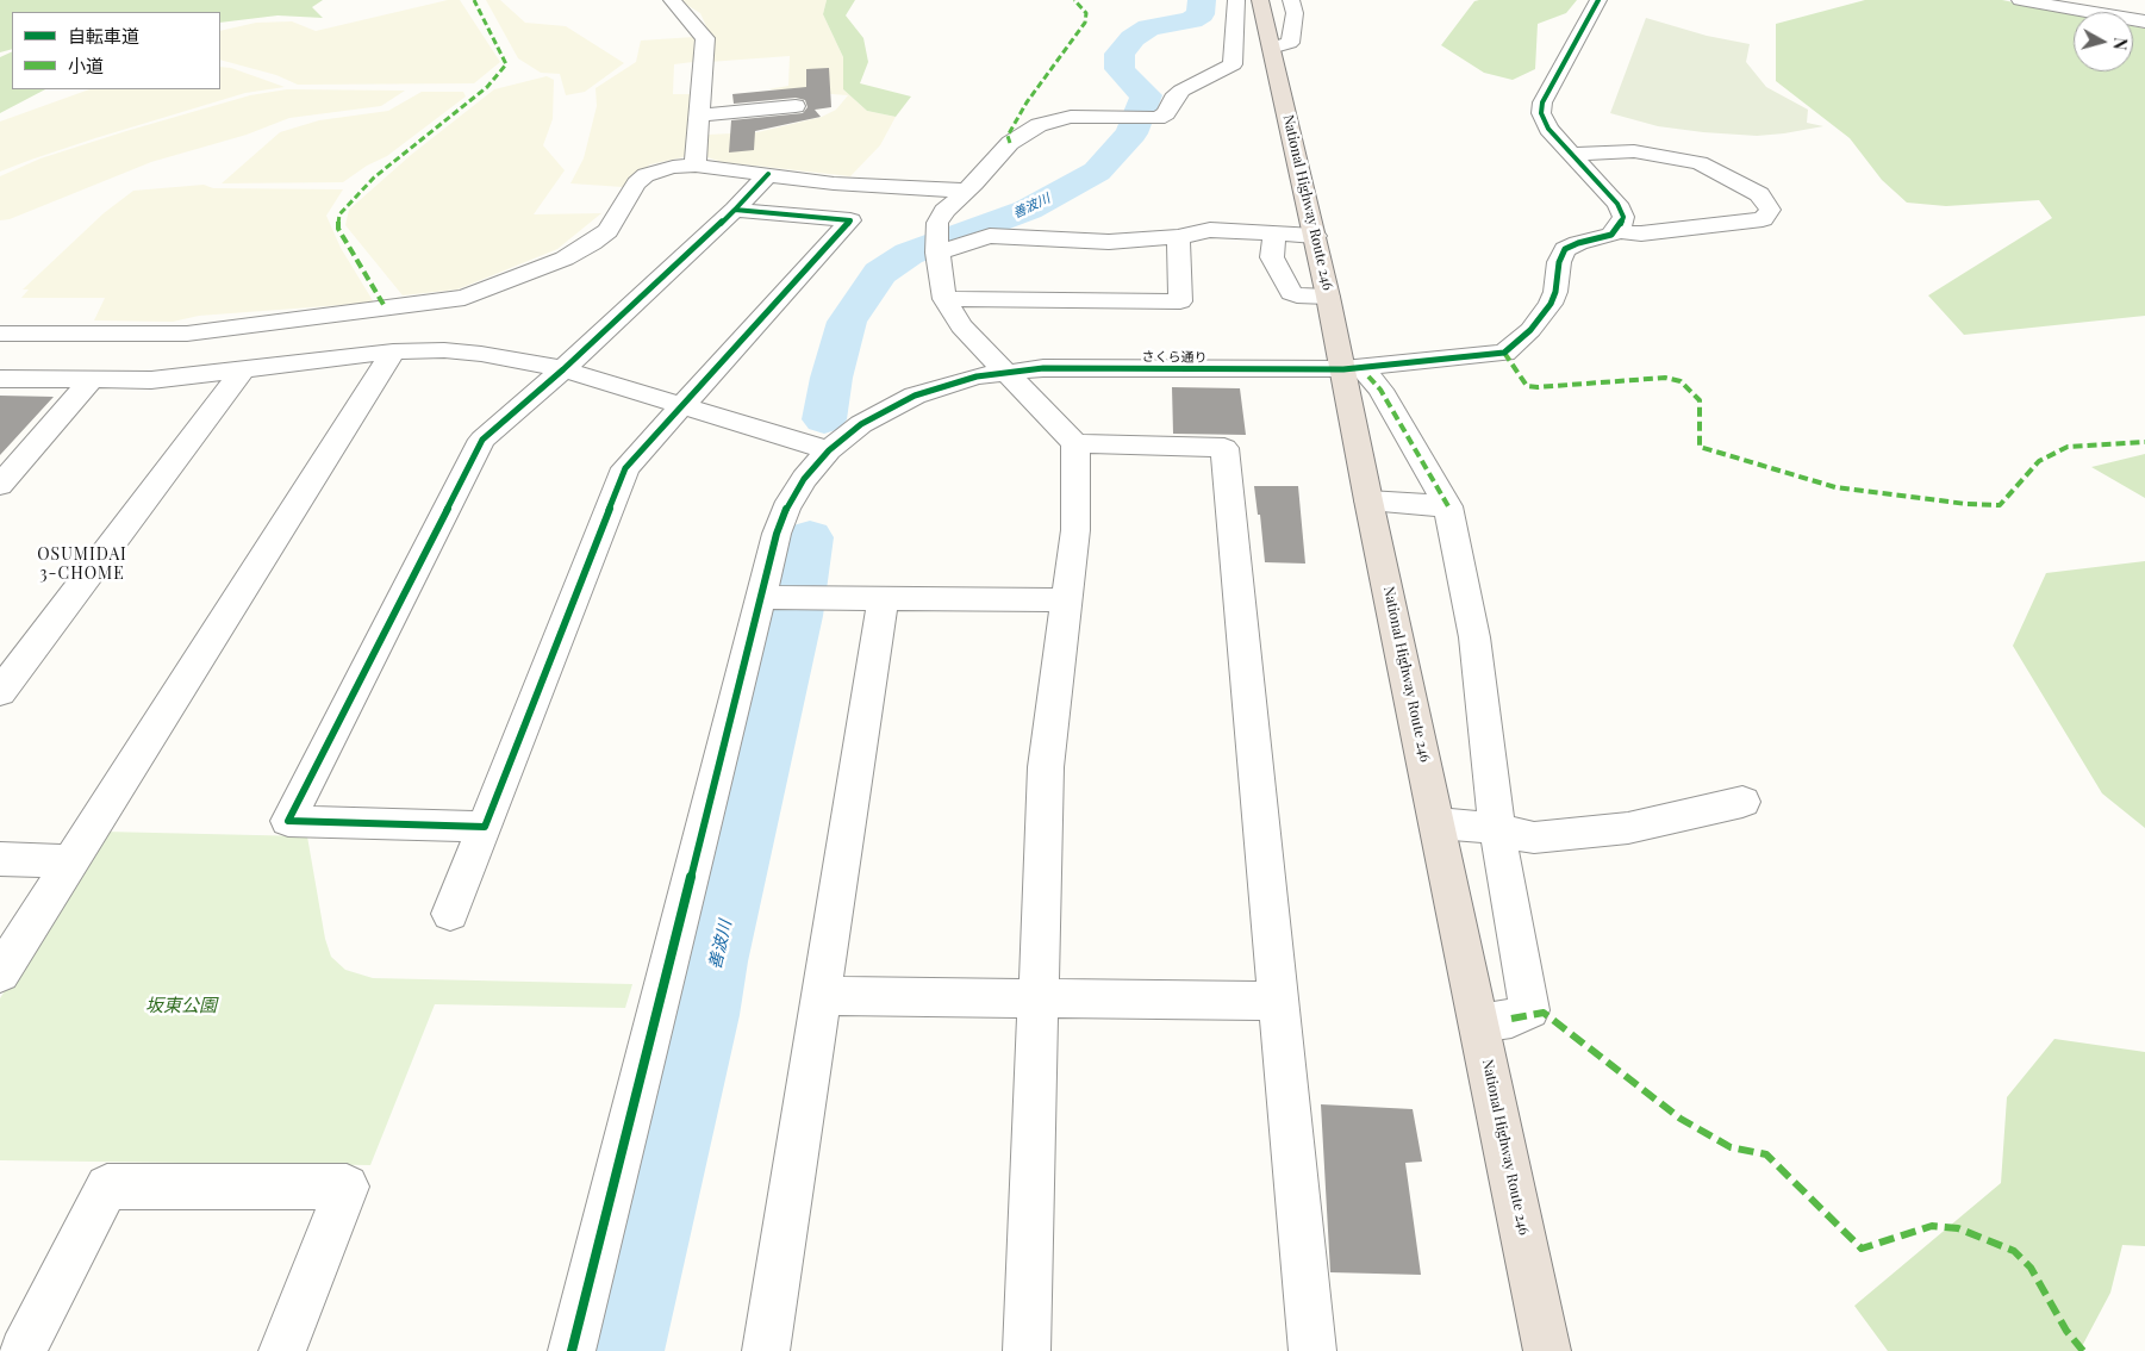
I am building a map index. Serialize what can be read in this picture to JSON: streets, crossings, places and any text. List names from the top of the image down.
{
  "streets": {
    "highway": ["National Highway Route 246"],
    "street": ["さくら通り"]
  },
  "crossings": [
    ["National Highway Route 246", "さくら通り"]
  ],
  "districts": ["OSUMIDAI 3-CHOME"],
  "water": ["善波川"],
  "parks": ["坂東公園"],
  "legend": ["自転車道", "小道"],
  "north": "right"
}
